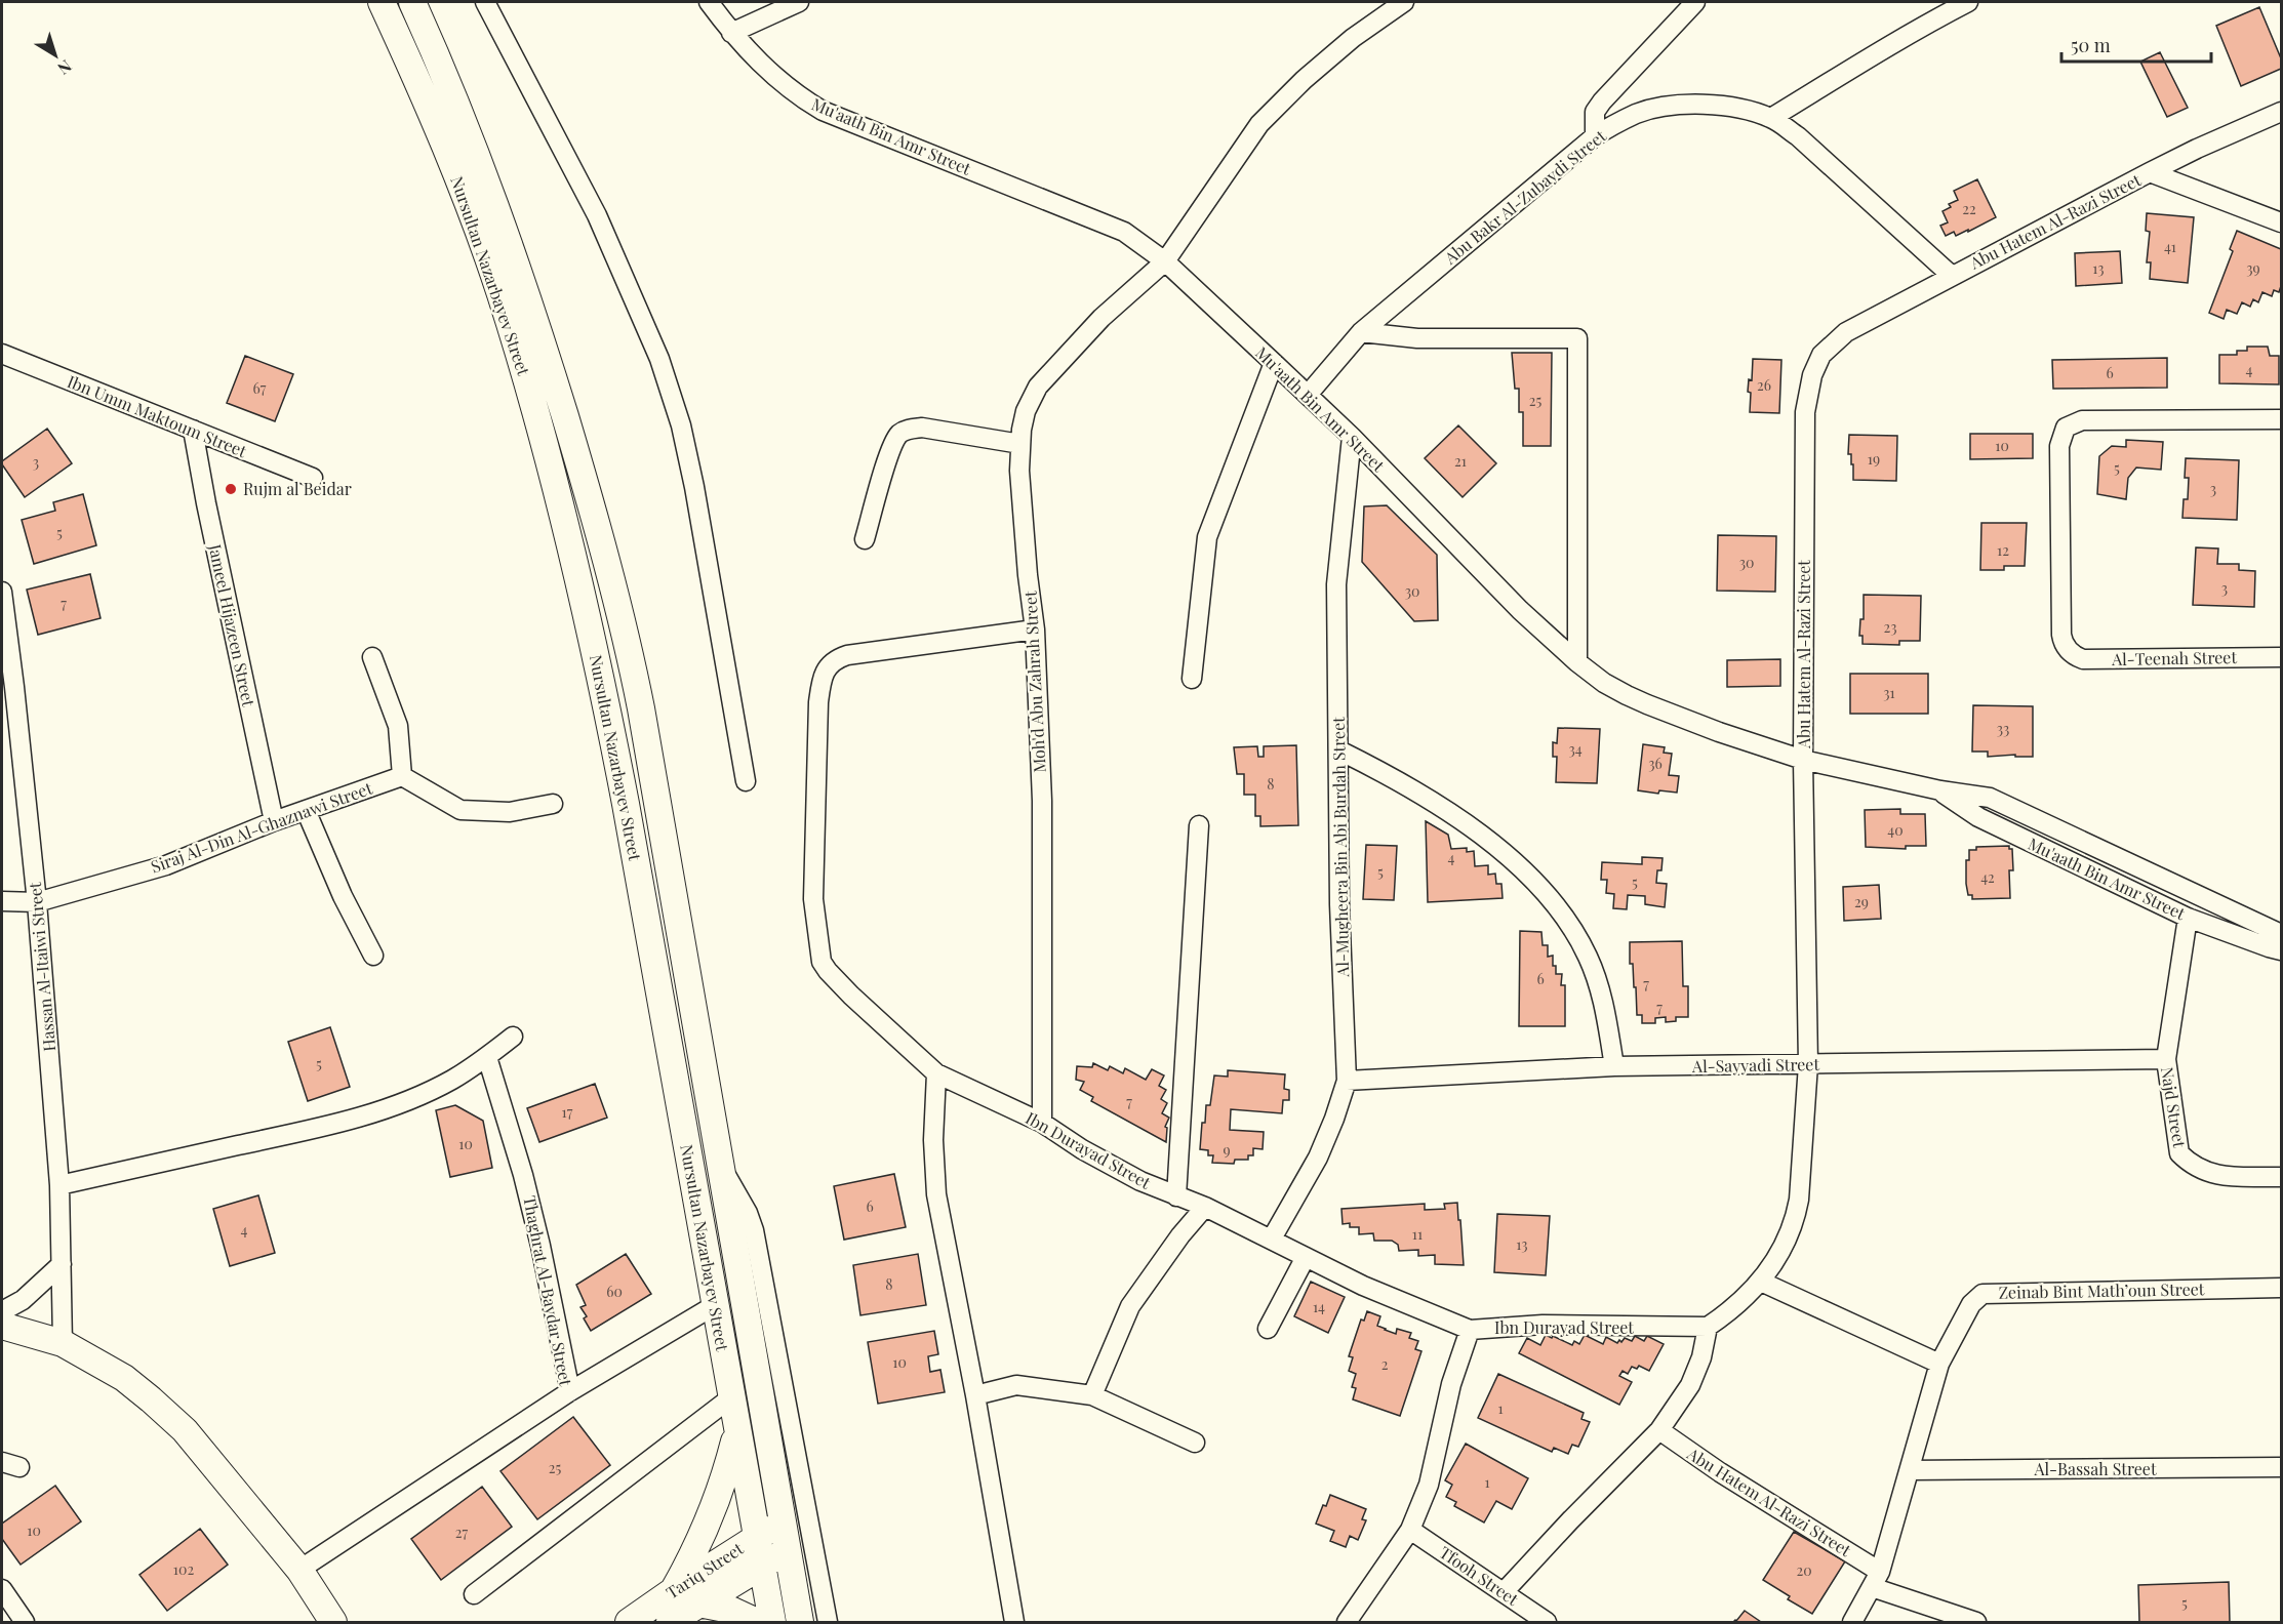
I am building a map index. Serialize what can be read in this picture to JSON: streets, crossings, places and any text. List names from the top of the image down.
{
  "streets": {
    "main road": ["Nursultan Nazarbayev Street", "Tariq Street"],
    "street": [
      "Mu'aath Bin Amr Street",
      "Abu Bakr Al-Zubaydi Street",
      "Abu Hatem Al-Razi Street",
      "Ibn Umm Maktoum Street",
      "Jameel Hijazeen Street",
      "Al-Teenah Street",
      "Moh'd Abu Zahrah Street",
      "Siraj Al-Din Al-Ghaznawi Street",
      "Al-Mugheera Bin Abi Burdah Street",
      "Hassan Al-Itaiwi Street",
      "Al-Sayyadi Street",
      "Najd Street",
      "Ibn Durayad Street",
      "Thaghrat Al-Baydar Street",
      "Zeinab Bint Math’oun Street",
      "Al-Bassah Street",
      "Tfooh Street"
    ]
  },
  "crossings": [
    ["Mu'aath Bin Amr Street", "Abu Bakr Al-Zubaydi Street"],
    ["Mu'aath Bin Amr Street", "Abu Hatem Al-Razi Street"],
    ["Mu'aath Bin Amr Street", "Moh'd Abu Zahrah Street"],
    ["Mu'aath Bin Amr Street", "Al-Mugheera Bin Abi Burdah Street"],
    ["Mu'aath Bin Amr Street", "Najd Street"],
    ["Abu Bakr Al-Zubaydi Street", "Abu Hatem Al-Razi Street"],
    ["Abu Hatem Al-Razi Street", "Al-Sayyadi Street"],
    ["Abu Hatem Al-Razi Street", "Ibn Durayad Street"],
    ["Abu Hatem Al-Razi Street", "Zeinab Bint Math’oun Street"],
    ["Nursultan Nazarbayev Street", "Tariq Street"],
    ["Ibn Umm Maktoum Street", "Jameel Hijazeen Street"],
    ["Jameel Hijazeen Street", "Siraj Al-Din Al-Ghaznawi Street"],
    ["Moh'd Abu Zahrah Street", "Ibn Durayad Street"],
    ["Siraj Al-Din Al-Ghaznawi Street", "Hassan Al-Itaiwi Street"],
    ["Al-Mugheera Bin Abi Burdah Street", "Al-Sayyadi Street"],
    ["Al-Mugheera Bin Abi Burdah Street", "Ibn Durayad Street"],
    ["Al-Sayyadi Street", "Najd Street"],
    ["Zeinab Bint Math’oun Street", "Al-Bassah Street"]
  ],
  "places": ["Rujm al Beidar"],
  "house_numbers": [
    "22",
    "41",
    "13",
    "39",
    "4",
    "6",
    "26",
    "67",
    "25",
    "10",
    "19",
    "21",
    "3",
    "5",
    "3",
    "5",
    "12",
    "30",
    "3",
    "30",
    "7",
    "23",
    "31",
    "33",
    "34",
    "36",
    "8",
    "40",
    "4",
    "5",
    "42",
    "5",
    "29",
    "6",
    "7",
    "7",
    "5",
    "7",
    "17",
    "10",
    "9",
    "6",
    "4",
    "11",
    "13",
    "8",
    "60",
    "14",
    "10",
    "2",
    "1",
    "25",
    "1",
    "10",
    "27",
    "102",
    "20",
    "5"
  ],
  "scale_bar": "50 m",
  "north": "bottom right"
}
